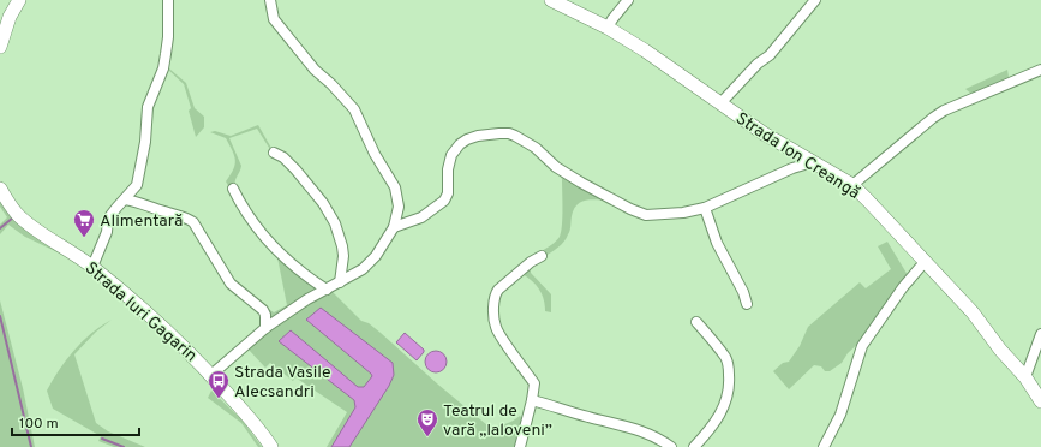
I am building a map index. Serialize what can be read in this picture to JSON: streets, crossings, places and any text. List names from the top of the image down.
{
  "streets": {
    "street": ["Strada Ion Creangă", "Strada Iuri Gagarin"]
  },
  "places": {
    "supermarket": ["Alimentară"],
    "bus stop": ["Strada Vasile Alecsandri"],
    "theatre": ["Teatrul de vară „Ialoveni”"]
  },
  "scale_bar": "100 m"
}
